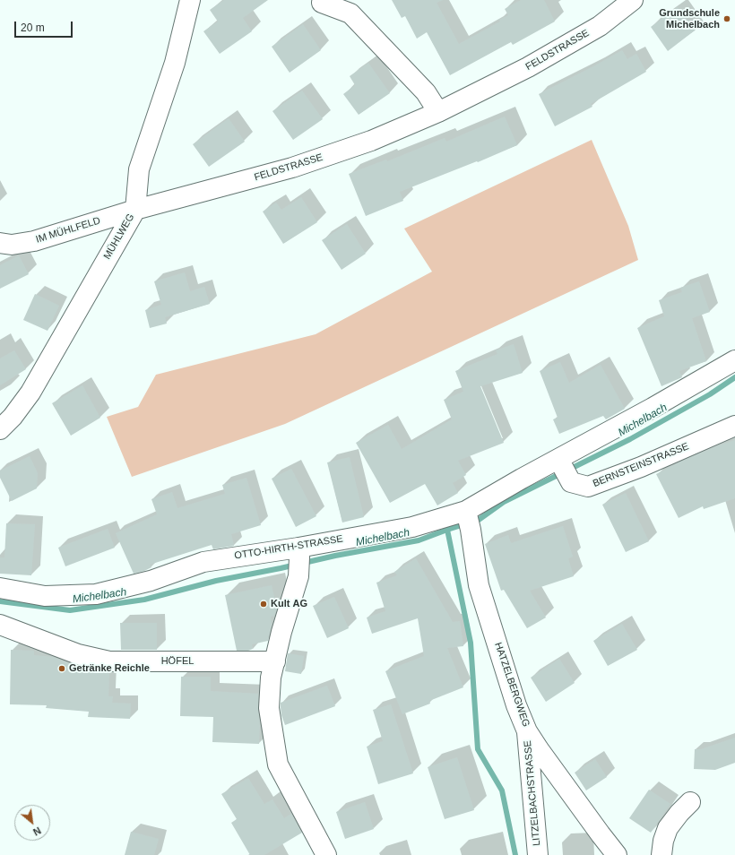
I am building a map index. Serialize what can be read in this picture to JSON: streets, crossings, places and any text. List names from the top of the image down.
{
  "streets": {
    "street": [
      "FELDSTRASSE",
      "IM MÜHLFELD",
      "MÜHLWEG",
      "BERNSTEINSTRASSE",
      "OTTO-HIRTH-STRASSE",
      "HÖFEL",
      "HATZELBERGWEG",
      "LITZELBACHSTRASSE"
    ]
  },
  "crossings": [
    ["FELDSTRASSE", "IM MÜHLFELD"],
    ["FELDSTRASSE", "MÜHLWEG"],
    ["IM MÜHLFELD", "MÜHLWEG"],
    ["BERNSTEINSTRASSE", "OTTO-HIRTH-STRASSE"],
    ["OTTO-HIRTH-STRASSE", "HATZELBERGWEG"],
    ["HATZELBERGWEG", "LITZELBACHSTRASSE"]
  ],
  "water": ["Michelbach"],
  "places": ["Grundschule Michelbach", "Kult AG", "Getränke Reichle"],
  "scale_bar": "20 m",
  "north": "bottom right"
}
